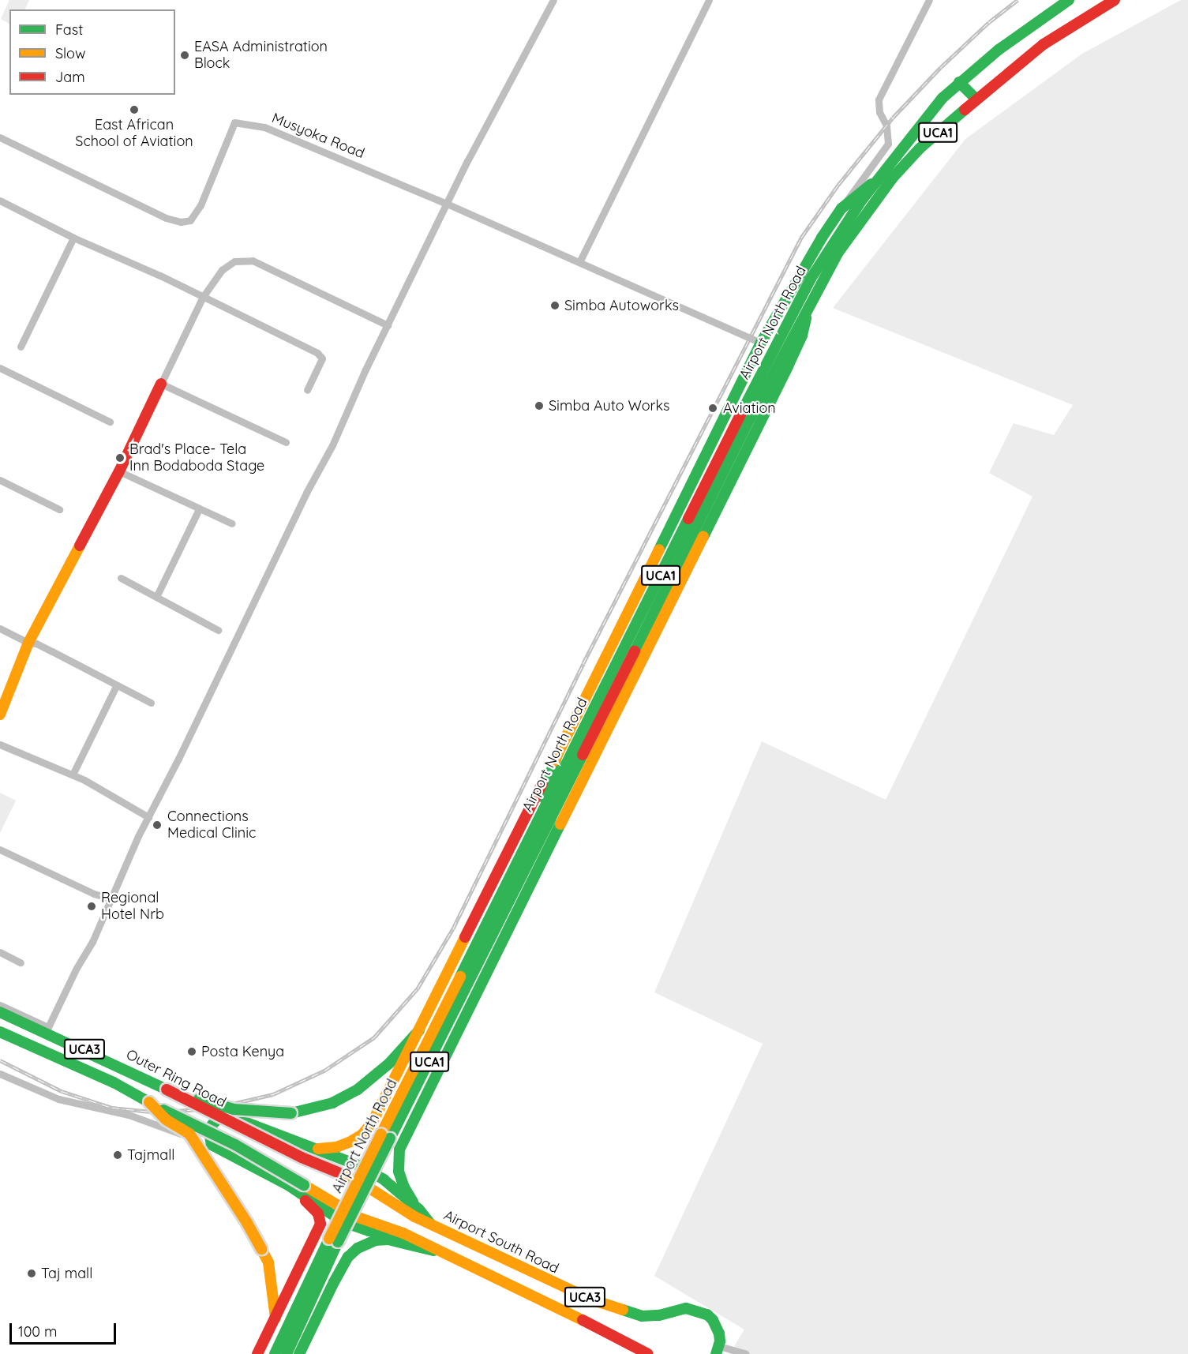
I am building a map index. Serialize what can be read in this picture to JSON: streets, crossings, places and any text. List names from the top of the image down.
{
  "streets": {
    "main road": [
      "UCA1",
      "Airport North Road",
      "UCA3",
      "Outer Ring Road",
      "Airport South Road"
    ],
    "street": ["Musyoka Road"]
  },
  "crossings": [
    ["Outer Ring Road", "Airport South Road"]
  ],
  "places": [
    "EASA Administration Block",
    "East African School of Aviation",
    "Simba Autoworks",
    "Simba Auto Works",
    "Aviation",
    "Brad's Place- Tela Inn Bodaboda Stage",
    "Connections Medical Clinic",
    "Regional Hotel Nrb",
    "Posta Kenya",
    "Tajmall",
    "Taj mall"
  ],
  "legend": ["Fast", "Slow", "Jam"],
  "scale_bar": "100 m"
}
